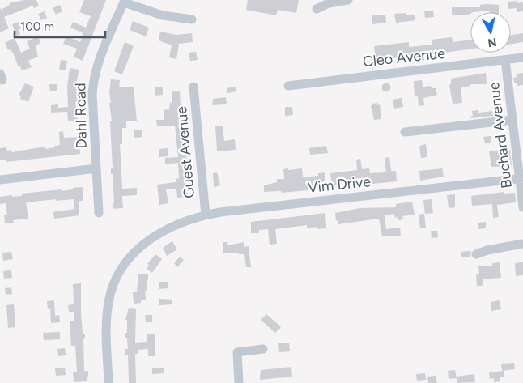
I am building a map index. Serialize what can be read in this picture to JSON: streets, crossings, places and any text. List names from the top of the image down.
{
  "streets": {
    "street": [
      "Cleo Avenue",
      "Dahl Road",
      "Buchard Avenue",
      "Guest Avenue",
      "Vim Drive"
    ]
  },
  "crossings": [
    ["Cleo Avenue", "Buchard Avenue"],
    ["Buchard Avenue", "Vim Drive"],
    ["Guest Avenue", "Vim Drive"]
  ],
  "scale_bar": "100 m",
  "north": "bottom"
}
